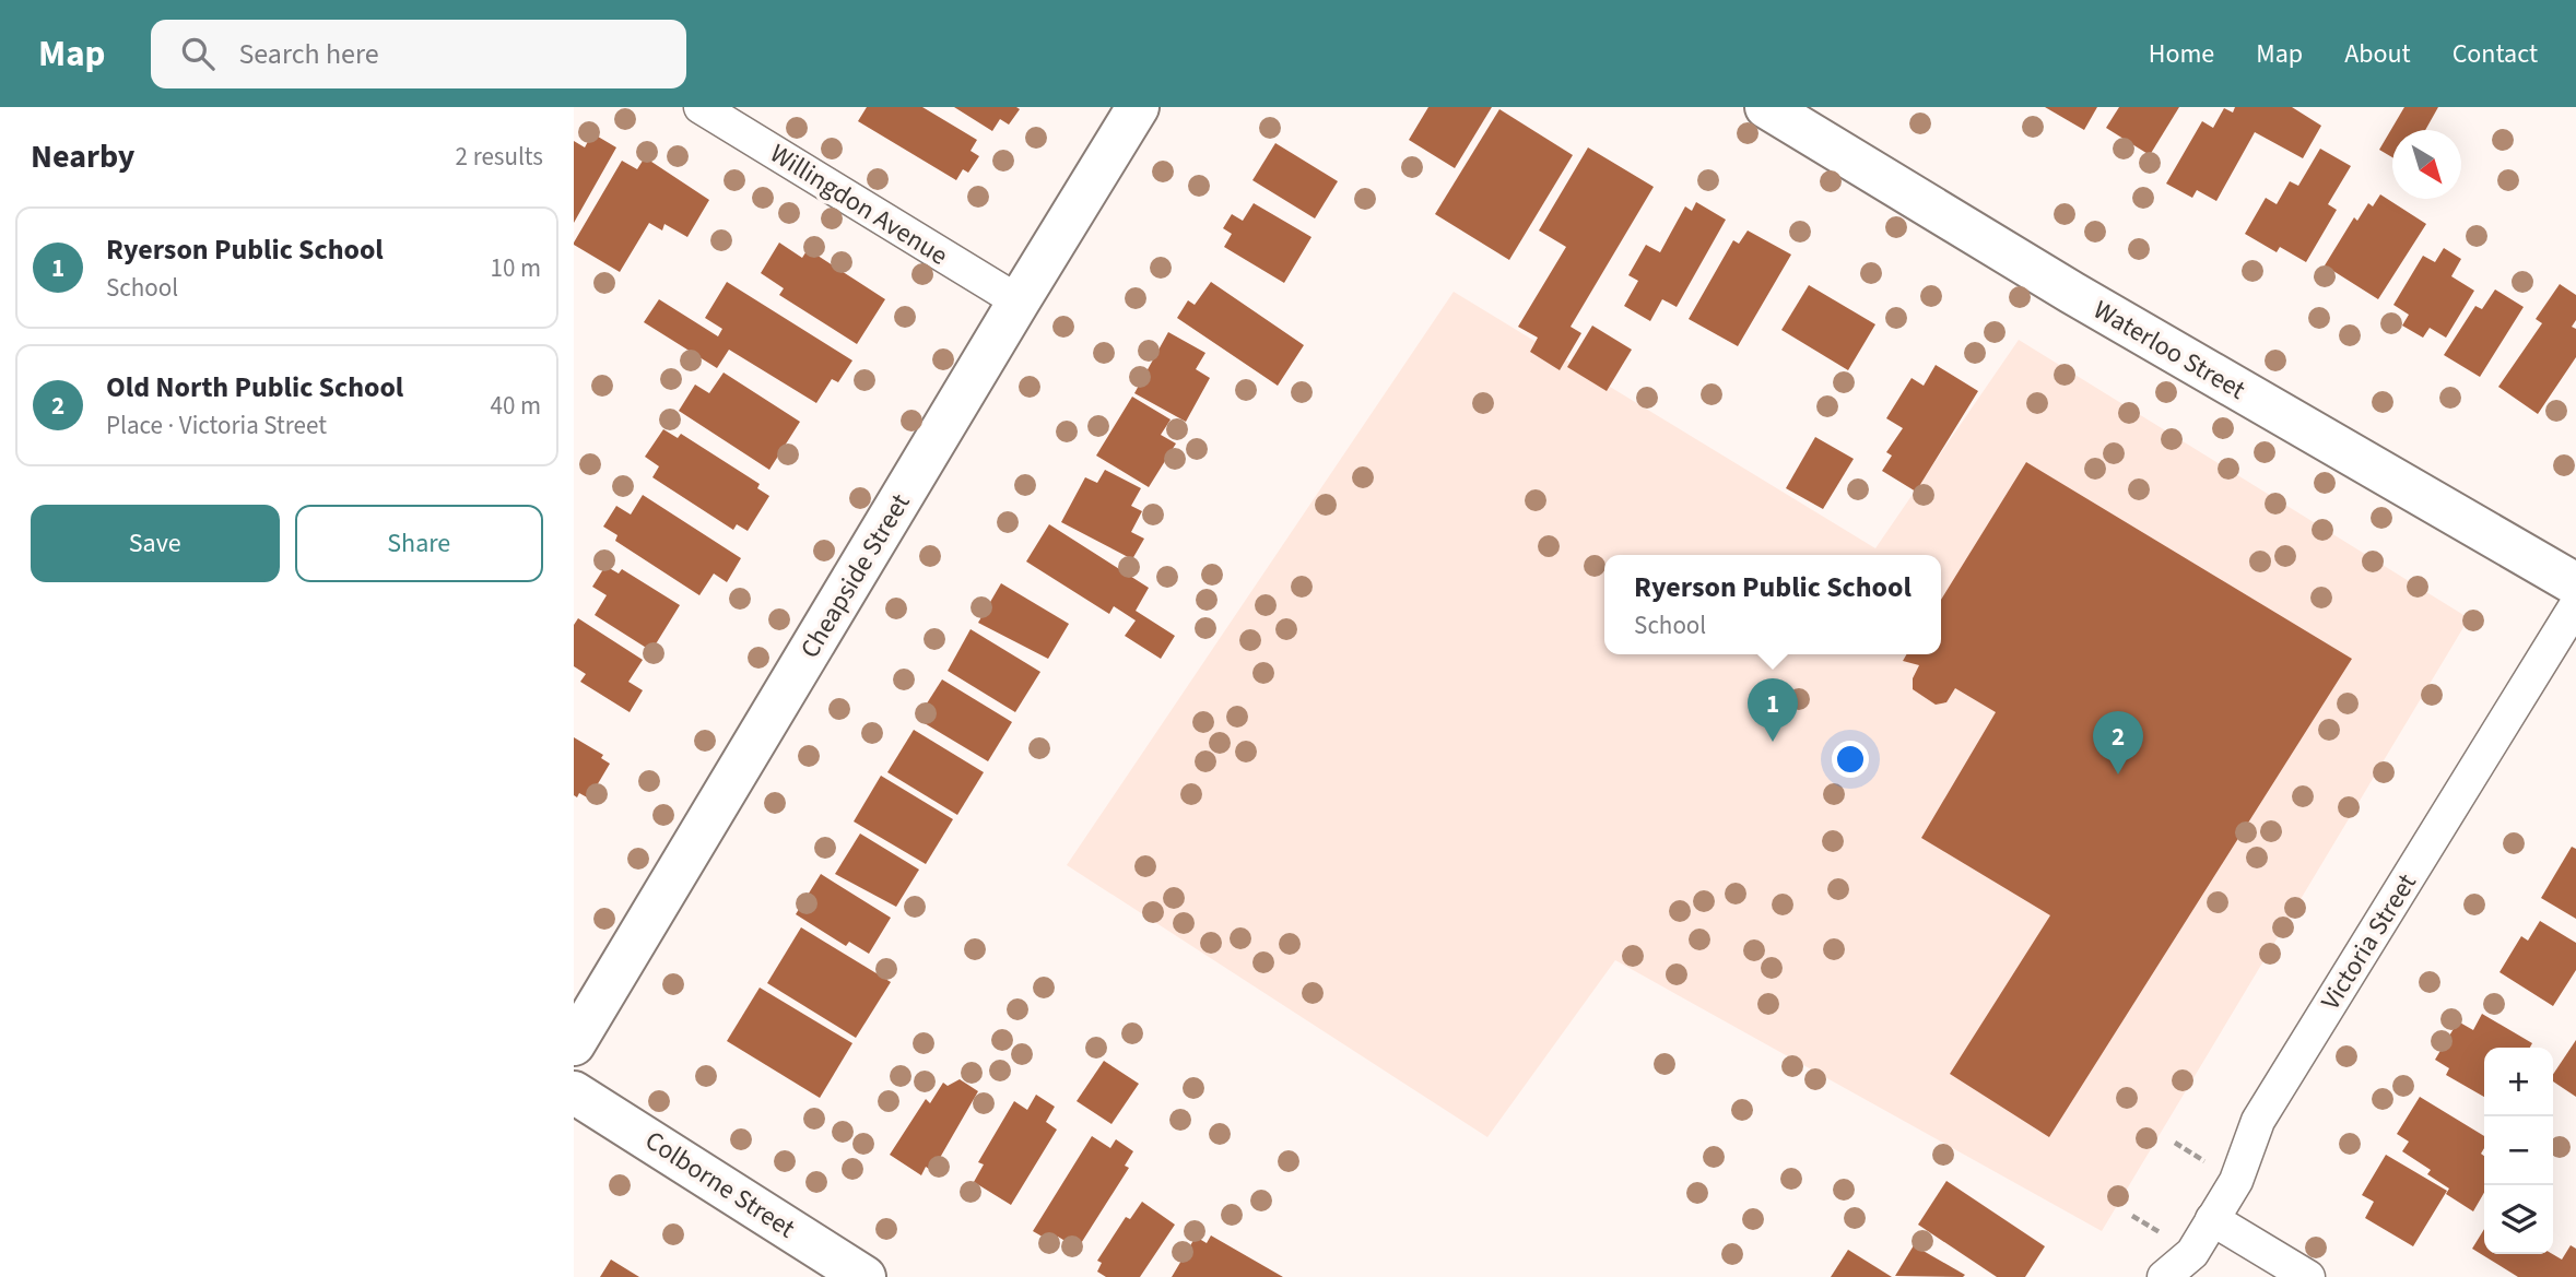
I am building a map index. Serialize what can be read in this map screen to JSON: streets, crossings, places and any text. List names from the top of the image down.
{
  "streets": {
    "street": [
      "Willingdon Avenue",
      "Waterloo Street",
      "Cheapside Street",
      "Victoria Street",
      "Colborne Street"
    ]
  },
  "crossings": [
    ["Willingdon Avenue", "Cheapside Street"]
  ],
  "north": "bottom right",
  "page": {
    "header": "Map",
    "search": "Search here",
    "nav": [
      "Home",
      "Map",
      "About",
      "Contact"
    ],
    "heading": ["Nearby", "2 results"],
    "list": [
      {
        "mark": "1",
        "name": "Ryerson Public School",
        "note": "School",
        "value": "10 m"
      },
      {
        "mark": "2",
        "name": "Old North Public School",
        "note": "Place · Victoria Street",
        "value": "40 m"
      }
    ],
    "buttons": ["Save", "Share"],
    "popup": ["Ryerson Public School", "School"],
    "pins": ["1", "2"],
    "map_buttons": ["+", "−"]
  }
}
